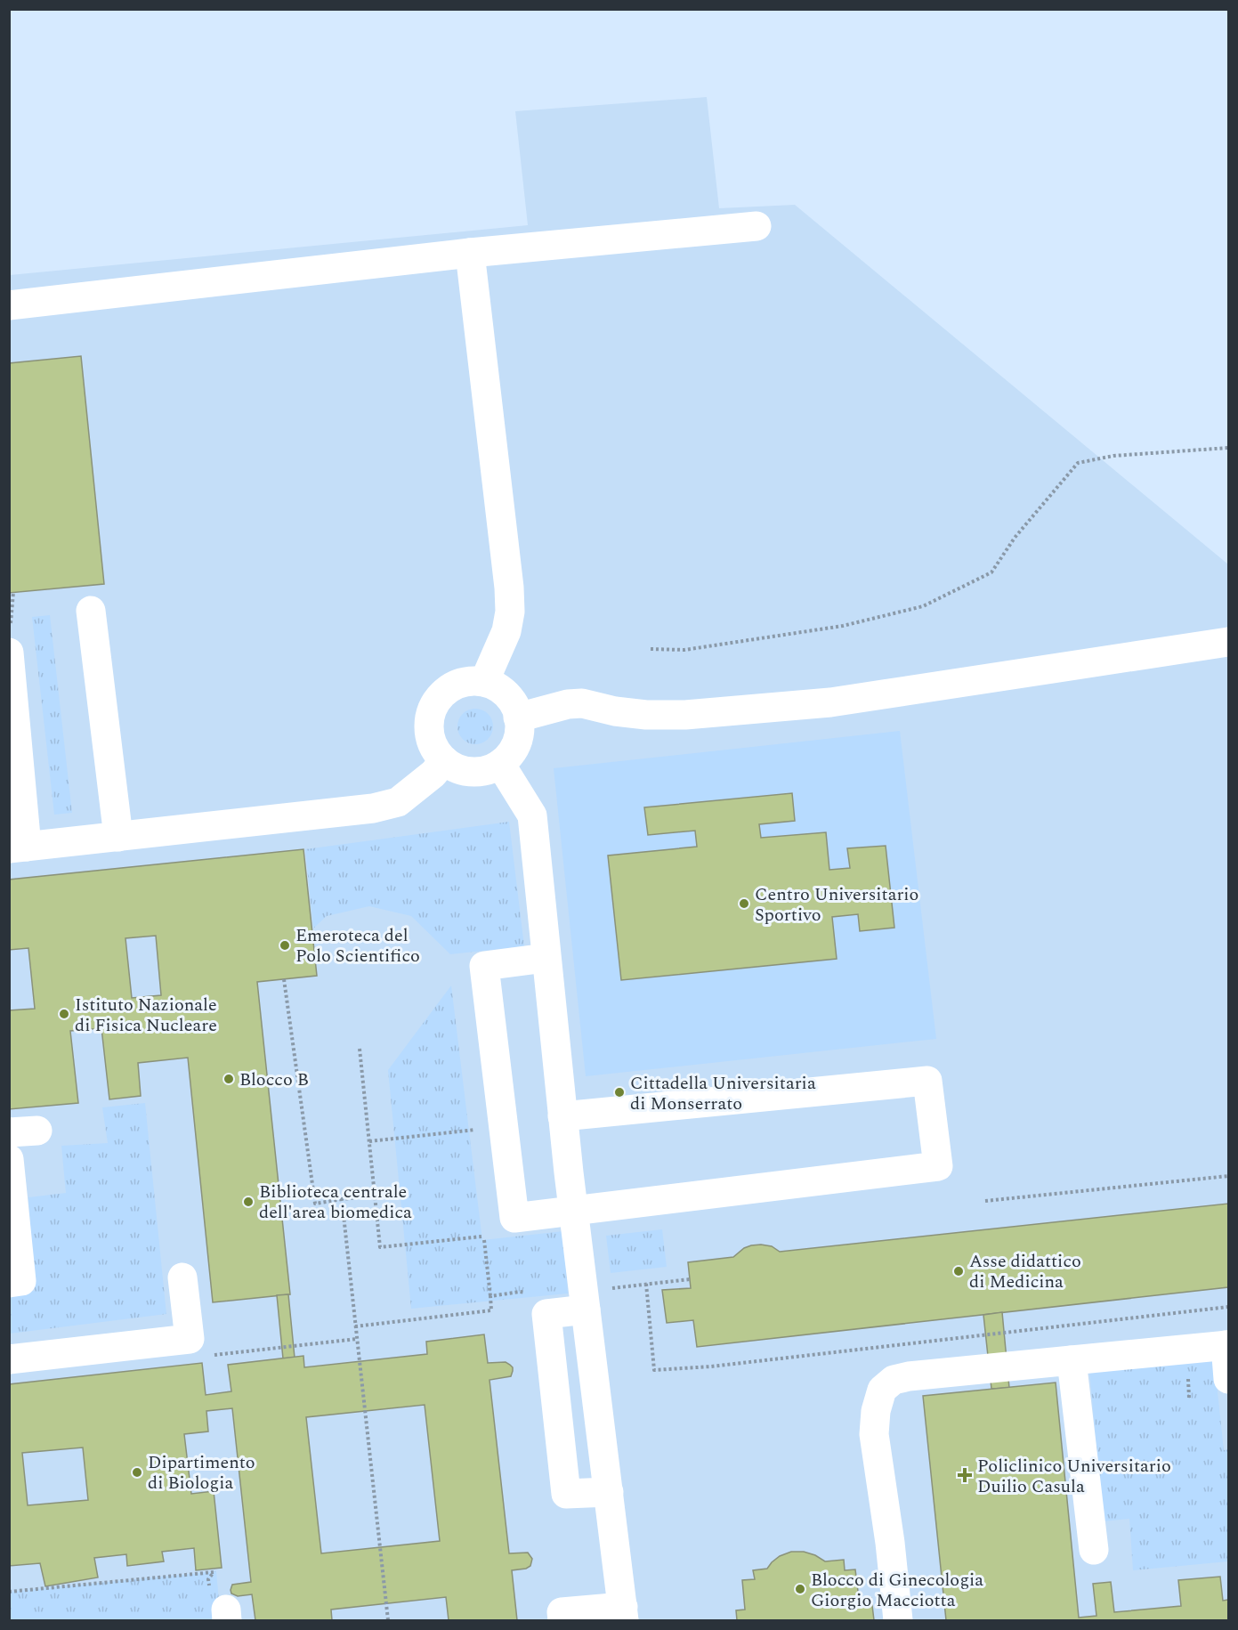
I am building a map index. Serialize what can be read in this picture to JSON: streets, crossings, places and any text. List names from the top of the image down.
{
  "places": {
    "other": [
      "Centro Universitario Sportivo",
      "Emeroteca del Polo Scientifico",
      "Istituto Nazionale di Fisica Nucleare",
      "Blocco B",
      "Cittadella Universitaria di Monserrato",
      "Biblioteca centrale dell'area biomedica",
      "Asse didattico di Medicina",
      "Dipartimento di Biologia",
      "Blocco di Ginecologia Giorgio Macciotta"
    ],
    "health": ["Policlinico Universitario Duilio Casula"]
  }
}
